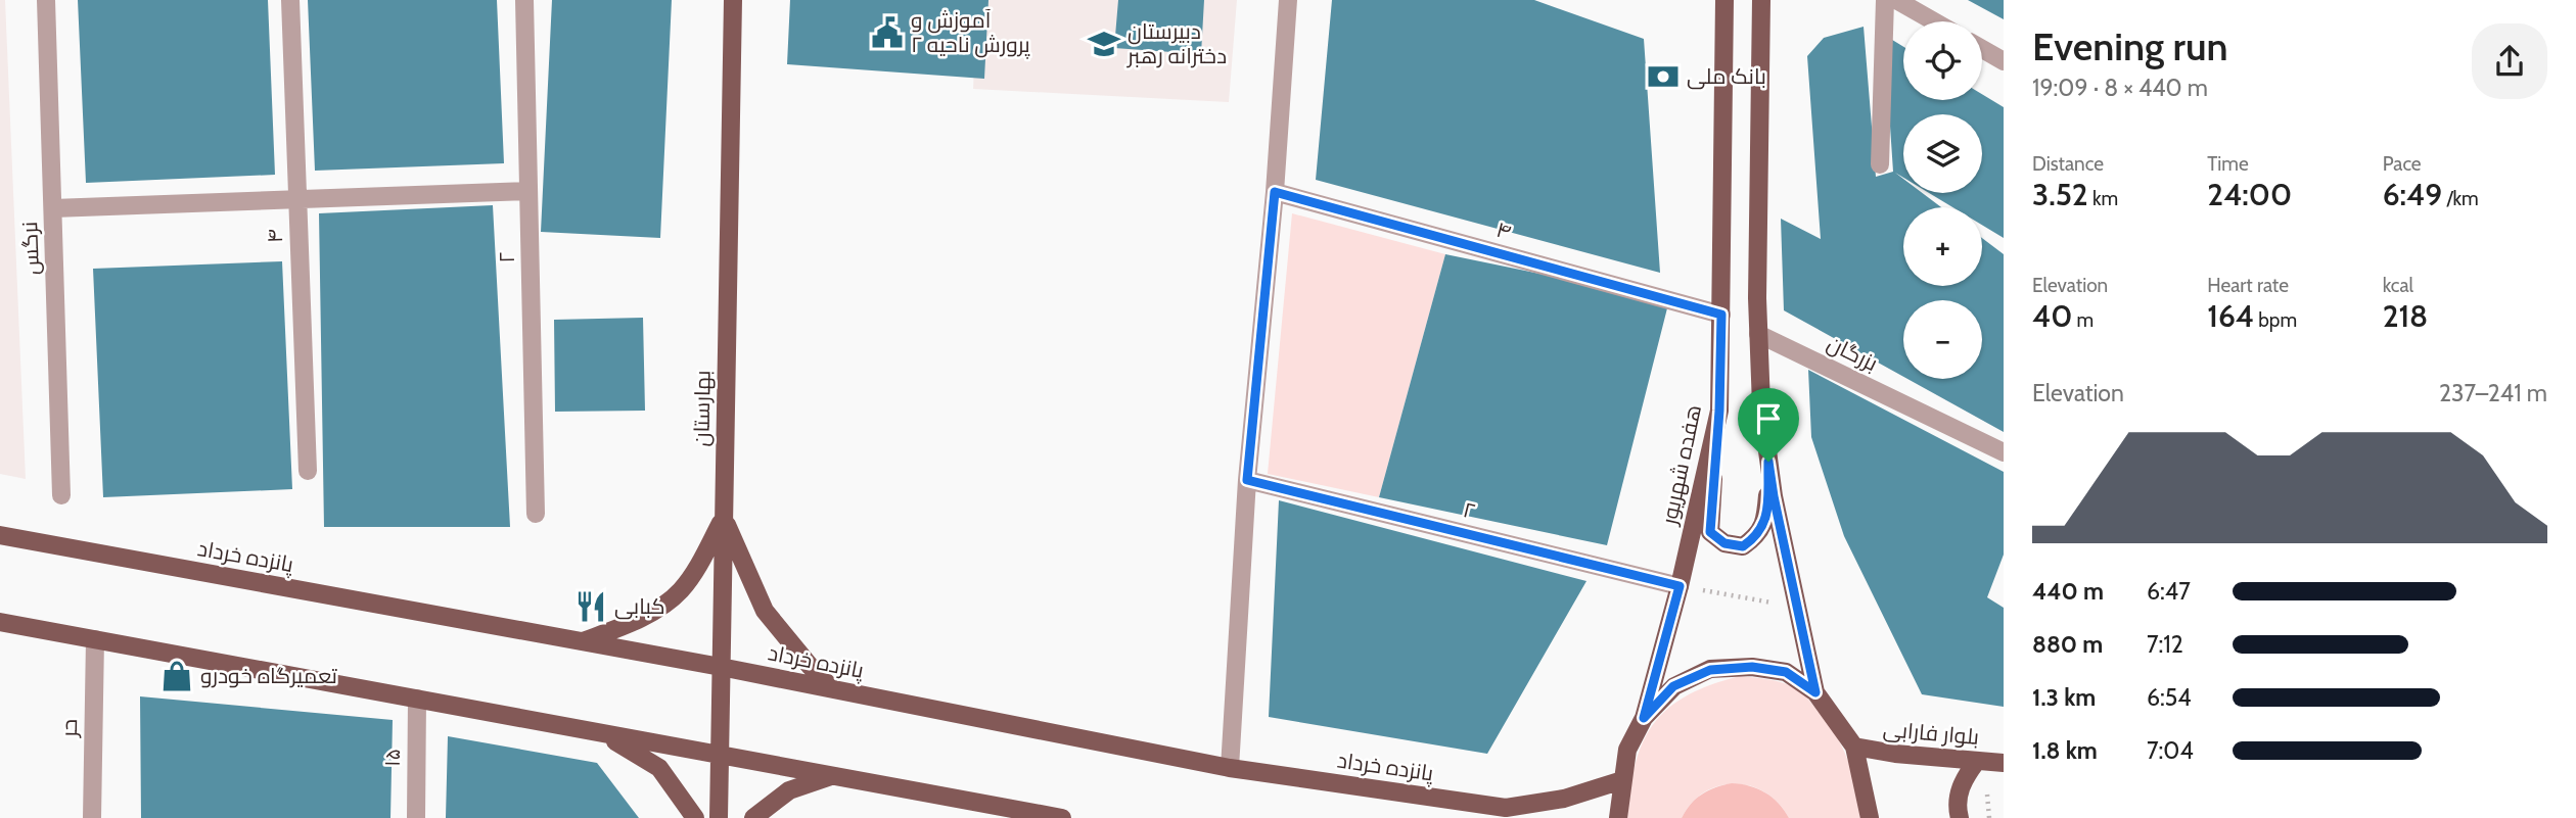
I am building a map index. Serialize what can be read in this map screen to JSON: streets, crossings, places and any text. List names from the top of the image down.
{
  "streets": {
    "main road": [
      "بهارستان",
      "هفده شهریور",
      "پانزده خرداد",
      "بلوار فارابی"
    ],
    "street": [
      "۴",
      "نرگس",
      "۲",
      "بزرگان",
      "حر",
      "۱۵"
    ]
  },
  "crossings": [
    ["۴", "هفده شهریور"],
    ["۲", "هفده شهریور"],
    ["بهارستان", "پانزده خرداد"]
  ],
  "places": {
    "public building": ["آموزش و پرورش ناحیه ۲"],
    "school or university": ["دبیرستان دخترانه رهبر"],
    "bank": ["بانک ملی"],
    "restaurant": ["کبابی"],
    "shop": ["تعمیرگاه خودرو"]
  },
  "page": {
    "heading": ["Evening run", "19:09 · 8 × 440 m"],
    "map_buttons": ["+", "−"],
    "stats": [
      ["Distance", "3.52 km"],
      ["Time", "24:00"],
      ["Pace", "6:49 /km"],
      ["Elevation", "40 m"],
      ["Heart rate", "164 bpm"],
      ["kcal", "218"]
    ],
    "chart": ["Elevation", "237–241 m"],
    "list": [
      {
        "name": "440 m",
        "note": "6:47"
      },
      {
        "name": "880 m",
        "note": "7:12"
      },
      {
        "name": "1.3 km",
        "note": "6:54"
      },
      {
        "name": "1.8 km",
        "note": "7:04"
      }
    ]
  }
}
